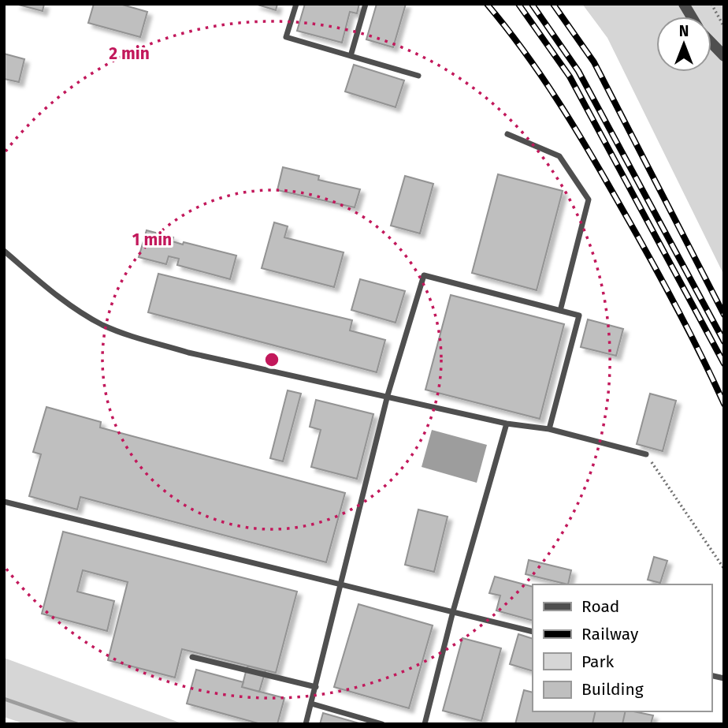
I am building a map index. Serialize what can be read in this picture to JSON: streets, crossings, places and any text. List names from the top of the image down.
{
  "legend": [
    "Road",
    "Railway",
    "Park",
    "Building"
  ],
  "north": "top",
  "rings": ["2 min", "1 min"]
}
